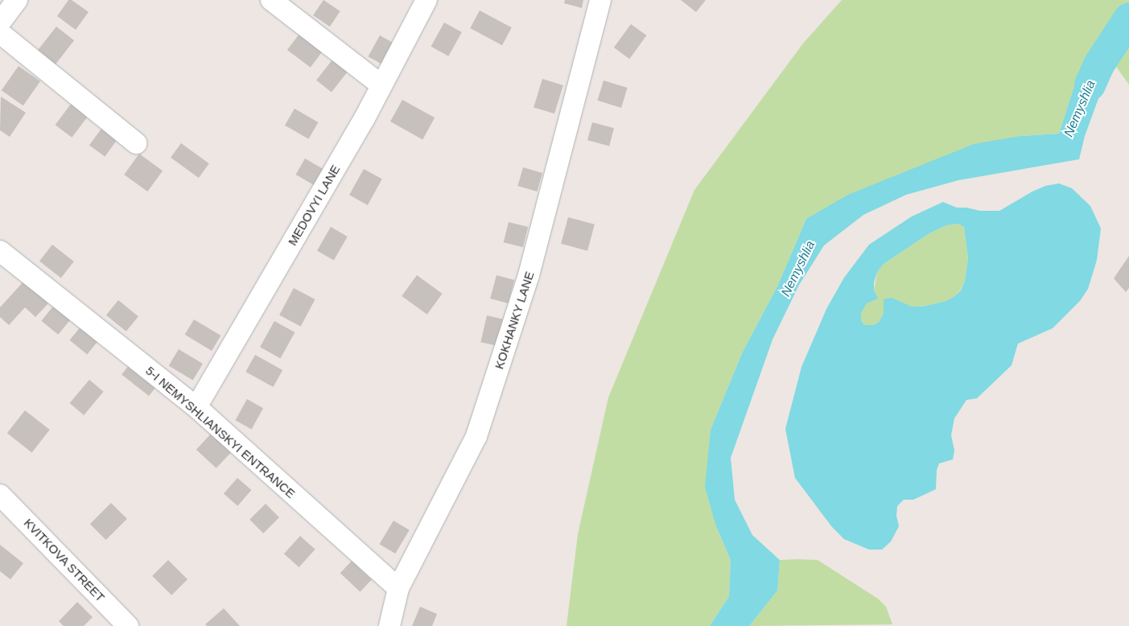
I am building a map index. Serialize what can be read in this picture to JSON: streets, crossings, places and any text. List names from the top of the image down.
{
  "streets": {
    "street": [
      "MEDOVYI LANE",
      "KOKHANKY LANE",
      "5-I NEMYSHLIANSKYI ENTRANCE",
      "KVITKOVA STREET"
    ]
  },
  "crossings": [
    ["MEDOVYI LANE", "5-I NEMYSHLIANSKYI ENTRANCE"],
    ["KOKHANKY LANE", "5-I NEMYSHLIANSKYI ENTRANCE"]
  ],
  "water": ["Nemyshlia"]
}
